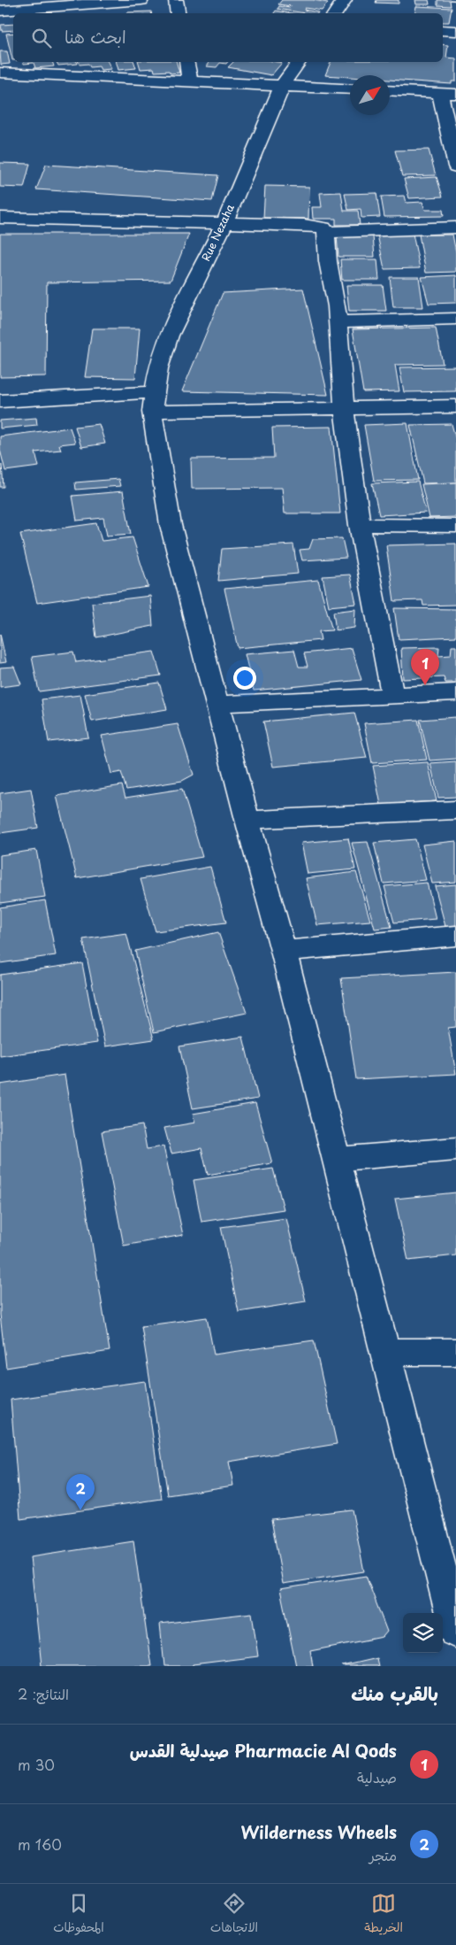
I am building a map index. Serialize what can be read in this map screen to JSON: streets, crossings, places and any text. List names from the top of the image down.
{
  "streets": {
    "street": ["Rue Nezaha"]
  },
  "north": "top right",
  "page": {
    "search": "ابحث هنا",
    "pins": ["1", "2"],
    "heading": ["بالقرب منك", "النتائج: 2"],
    "list": [
      {
        "mark": "1",
        "name": "Pharmacie Al Qods صيدلية القدس",
        "note": "صيدلية",
        "value": "30 m"
      },
      {
        "mark": "2",
        "name": "Wilderness Wheels",
        "note": "متجر",
        "value": "160 m"
      }
    ],
    "nav": ["الخريطة", "الاتجاهات", "المحفوظات"]
  }
}
